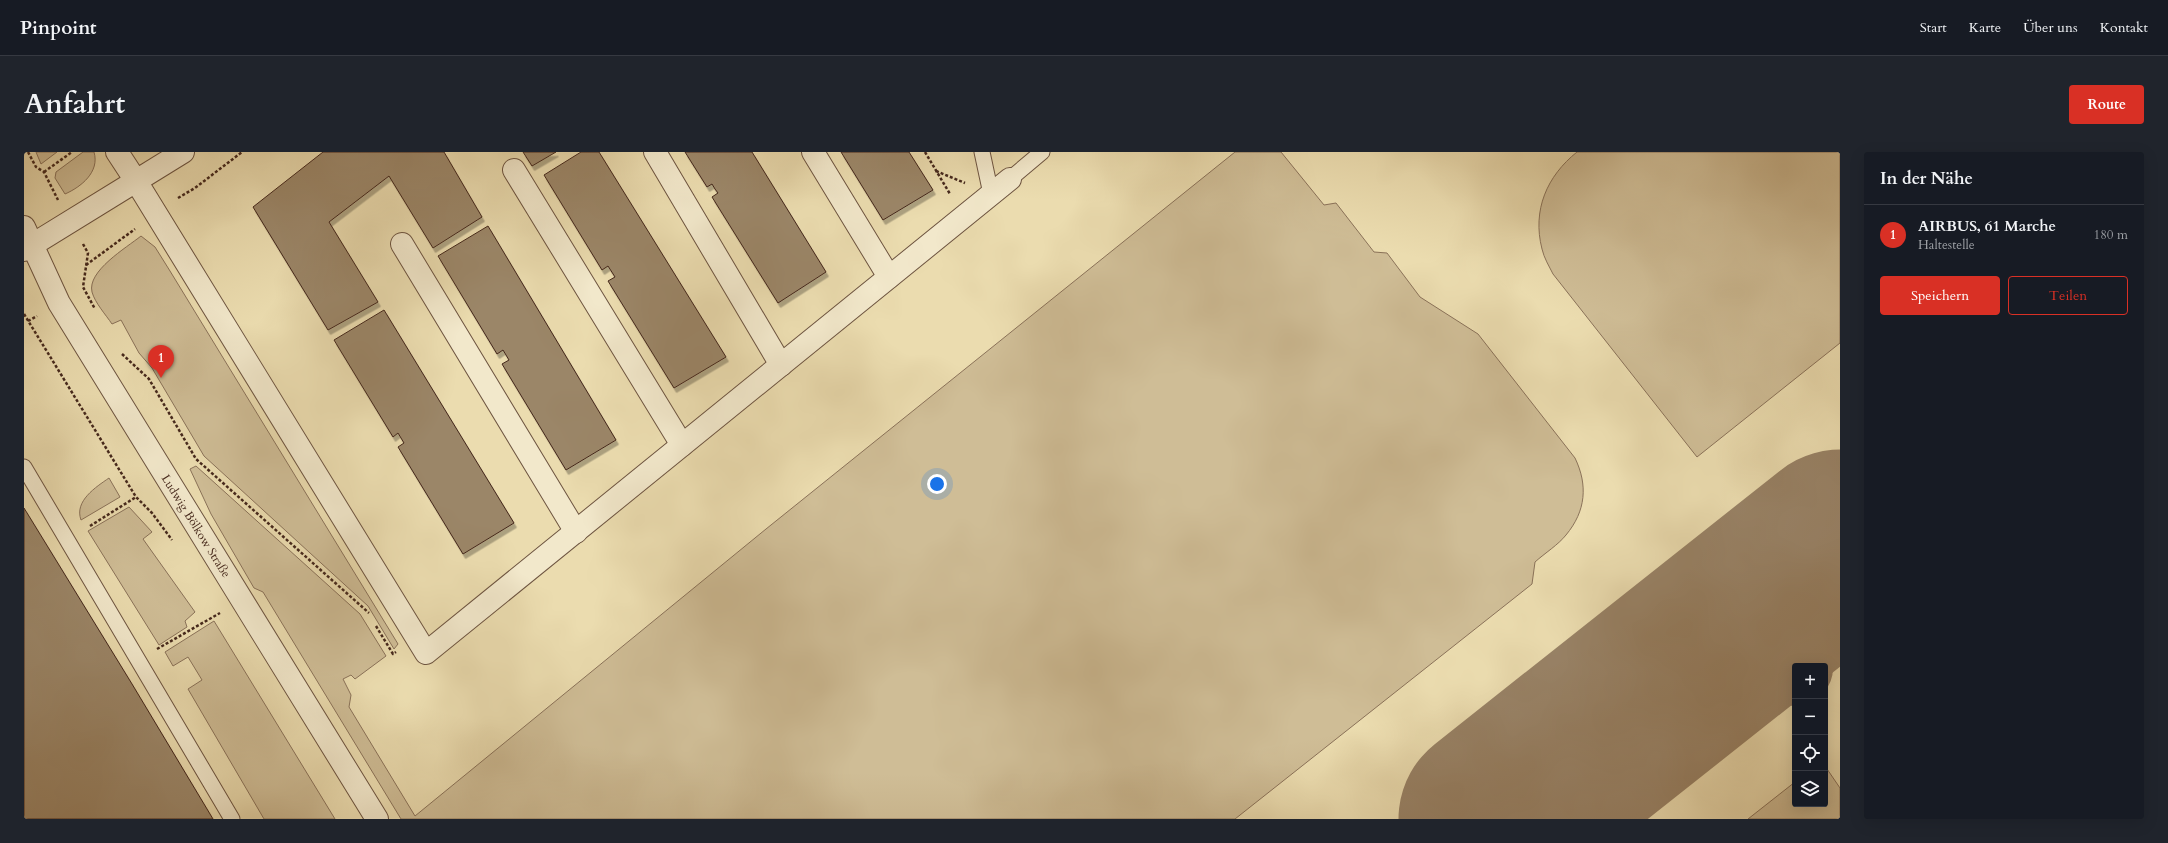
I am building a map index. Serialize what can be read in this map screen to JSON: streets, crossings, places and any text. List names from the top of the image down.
{
  "streets": {
    "street": ["Ludwig Bölkow Straße"]
  },
  "page": {
    "header": "Pinpoint",
    "nav": [
      "Start",
      "Karte",
      "Über uns",
      "Kontakt"
    ],
    "title": "Anfahrt",
    "buttons": [
      "Route",
      ["Speichern", "Teilen"]
    ],
    "heading": "In der Nähe",
    "list": [
      {
        "mark": "1",
        "name": "AIRBUS, 61 Marche",
        "note": "Haltestelle",
        "value": "180 m"
      }
    ],
    "pins": "1",
    "map_buttons": ["+", "−"]
  }
}
